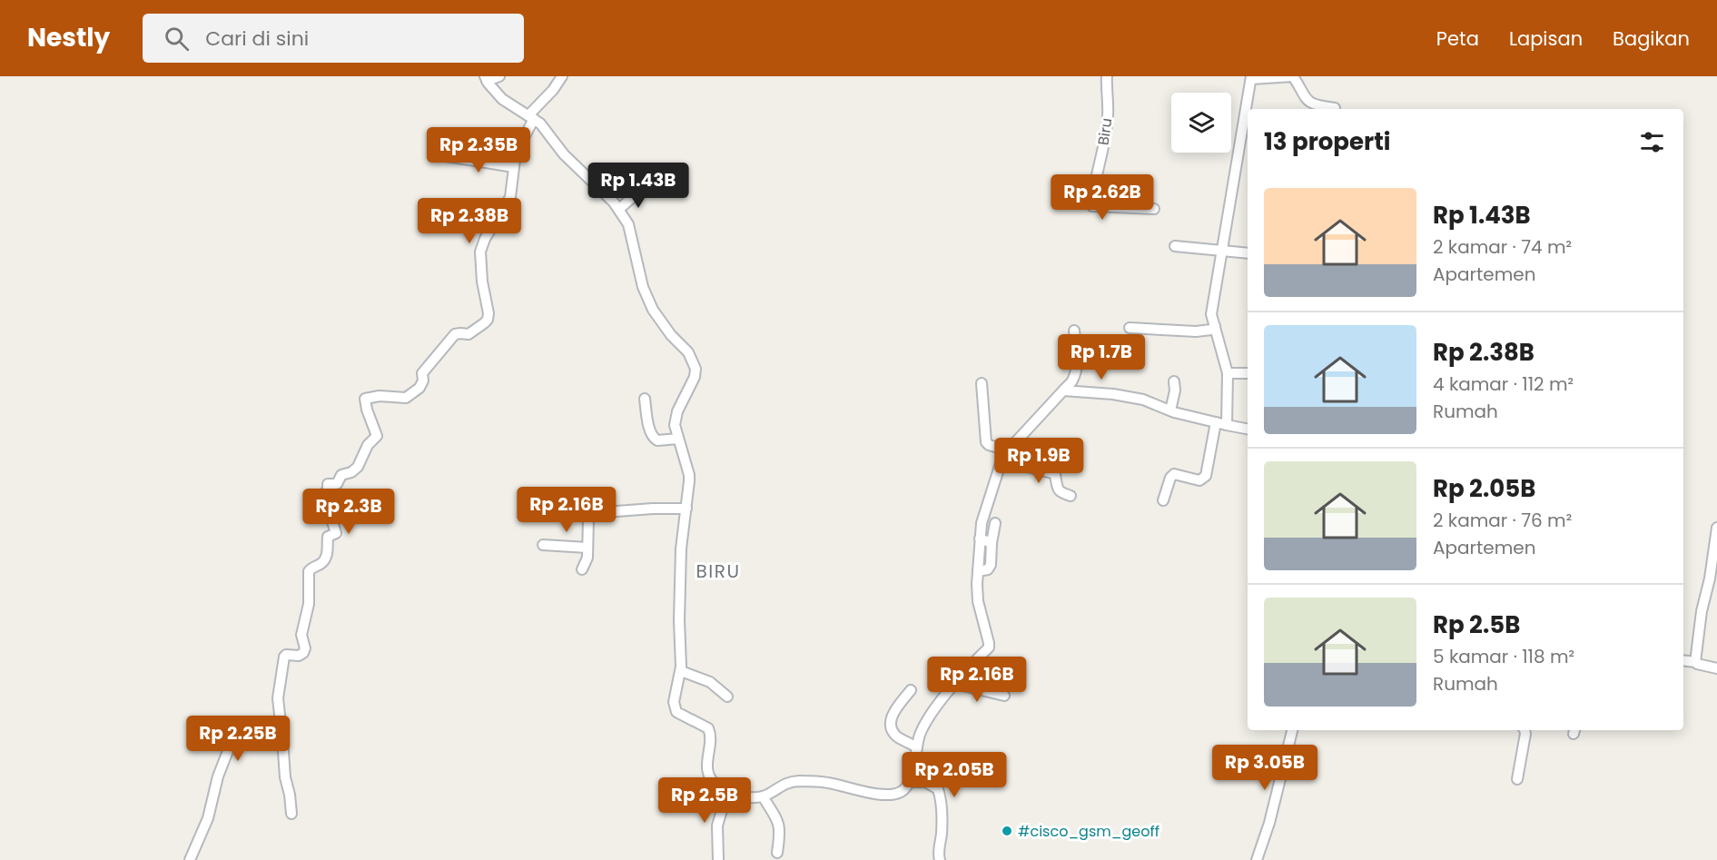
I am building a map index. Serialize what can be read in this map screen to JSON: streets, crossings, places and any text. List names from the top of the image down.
{
  "streets": {
    "street": ["Biru"]
  },
  "districts": ["BIRU"],
  "places": ["#cisco_gsm_geoff"],
  "page": {
    "header": "Nestly",
    "search": "Cari di sini",
    "nav": ["Peta", "Lapisan", "Bagikan"],
    "heading": "13 properti",
    "price": [
      "Rp 2.35B",
      "Rp 1.43B",
      "Rp 2.62B",
      "Rp 2.38B",
      "Rp 1.7B",
      "Rp 1.9B",
      "Rp 2.16B",
      "Rp 2.3B",
      "Rp 2.16B",
      "Rp 2.25B",
      "Rp 3.05B",
      "Rp 2.05B",
      "Rp 2.5B"
    ],
    "list": [
      {
        "name": "Rp 1.43B",
        "note": "2 kamar · 74 m² · Apartemen"
      },
      {
        "name": "Rp 2.38B",
        "note": "4 kamar · 112 m² · Rumah"
      },
      {
        "name": "Rp 2.05B",
        "note": "2 kamar · 76 m² · Apartemen"
      },
      {
        "name": "Rp 2.5B",
        "note": "5 kamar · 118 m² · Rumah"
      }
    ]
  }
}
